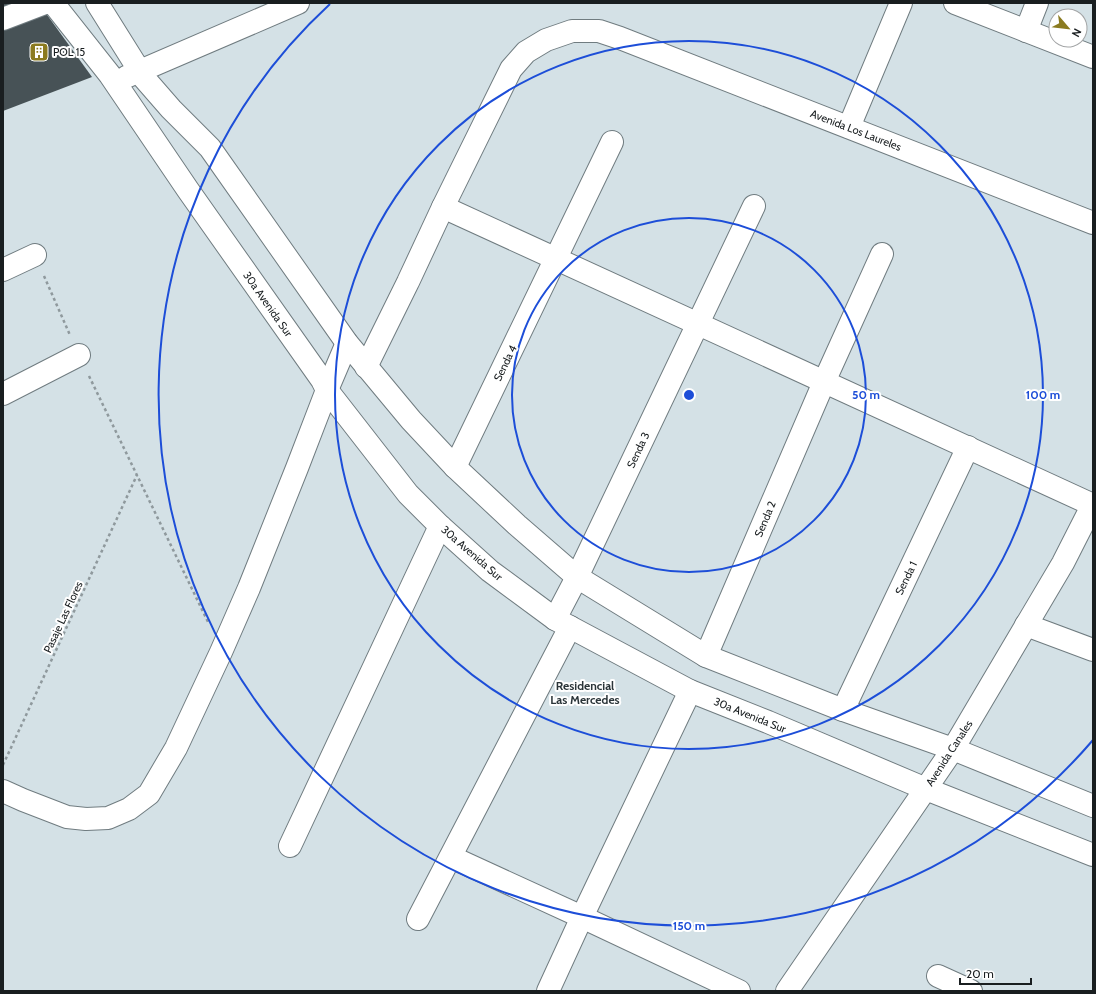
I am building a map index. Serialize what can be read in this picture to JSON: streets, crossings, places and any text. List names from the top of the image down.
{
  "streets": {
    "street": [
      "Avenida Los Laureles",
      "30a Avenida Sur",
      "Senda 4",
      "Senda 3",
      "Senda 2",
      "Senda 1",
      "Avenida Canales"
    ],
    "path": ["Pasaje Las Flores"]
  },
  "crossings": [
    ["30a Avenida Sur", "Senda 3"],
    ["30a Avenida Sur", "Avenida Canales"]
  ],
  "districts": ["Residencial Las Mercedes"],
  "places": {
    "building": ["POL 15"]
  },
  "scale_bar": "20 m",
  "north": "bottom right",
  "rings": ["50 m", "100 m", "150 m"]
}
